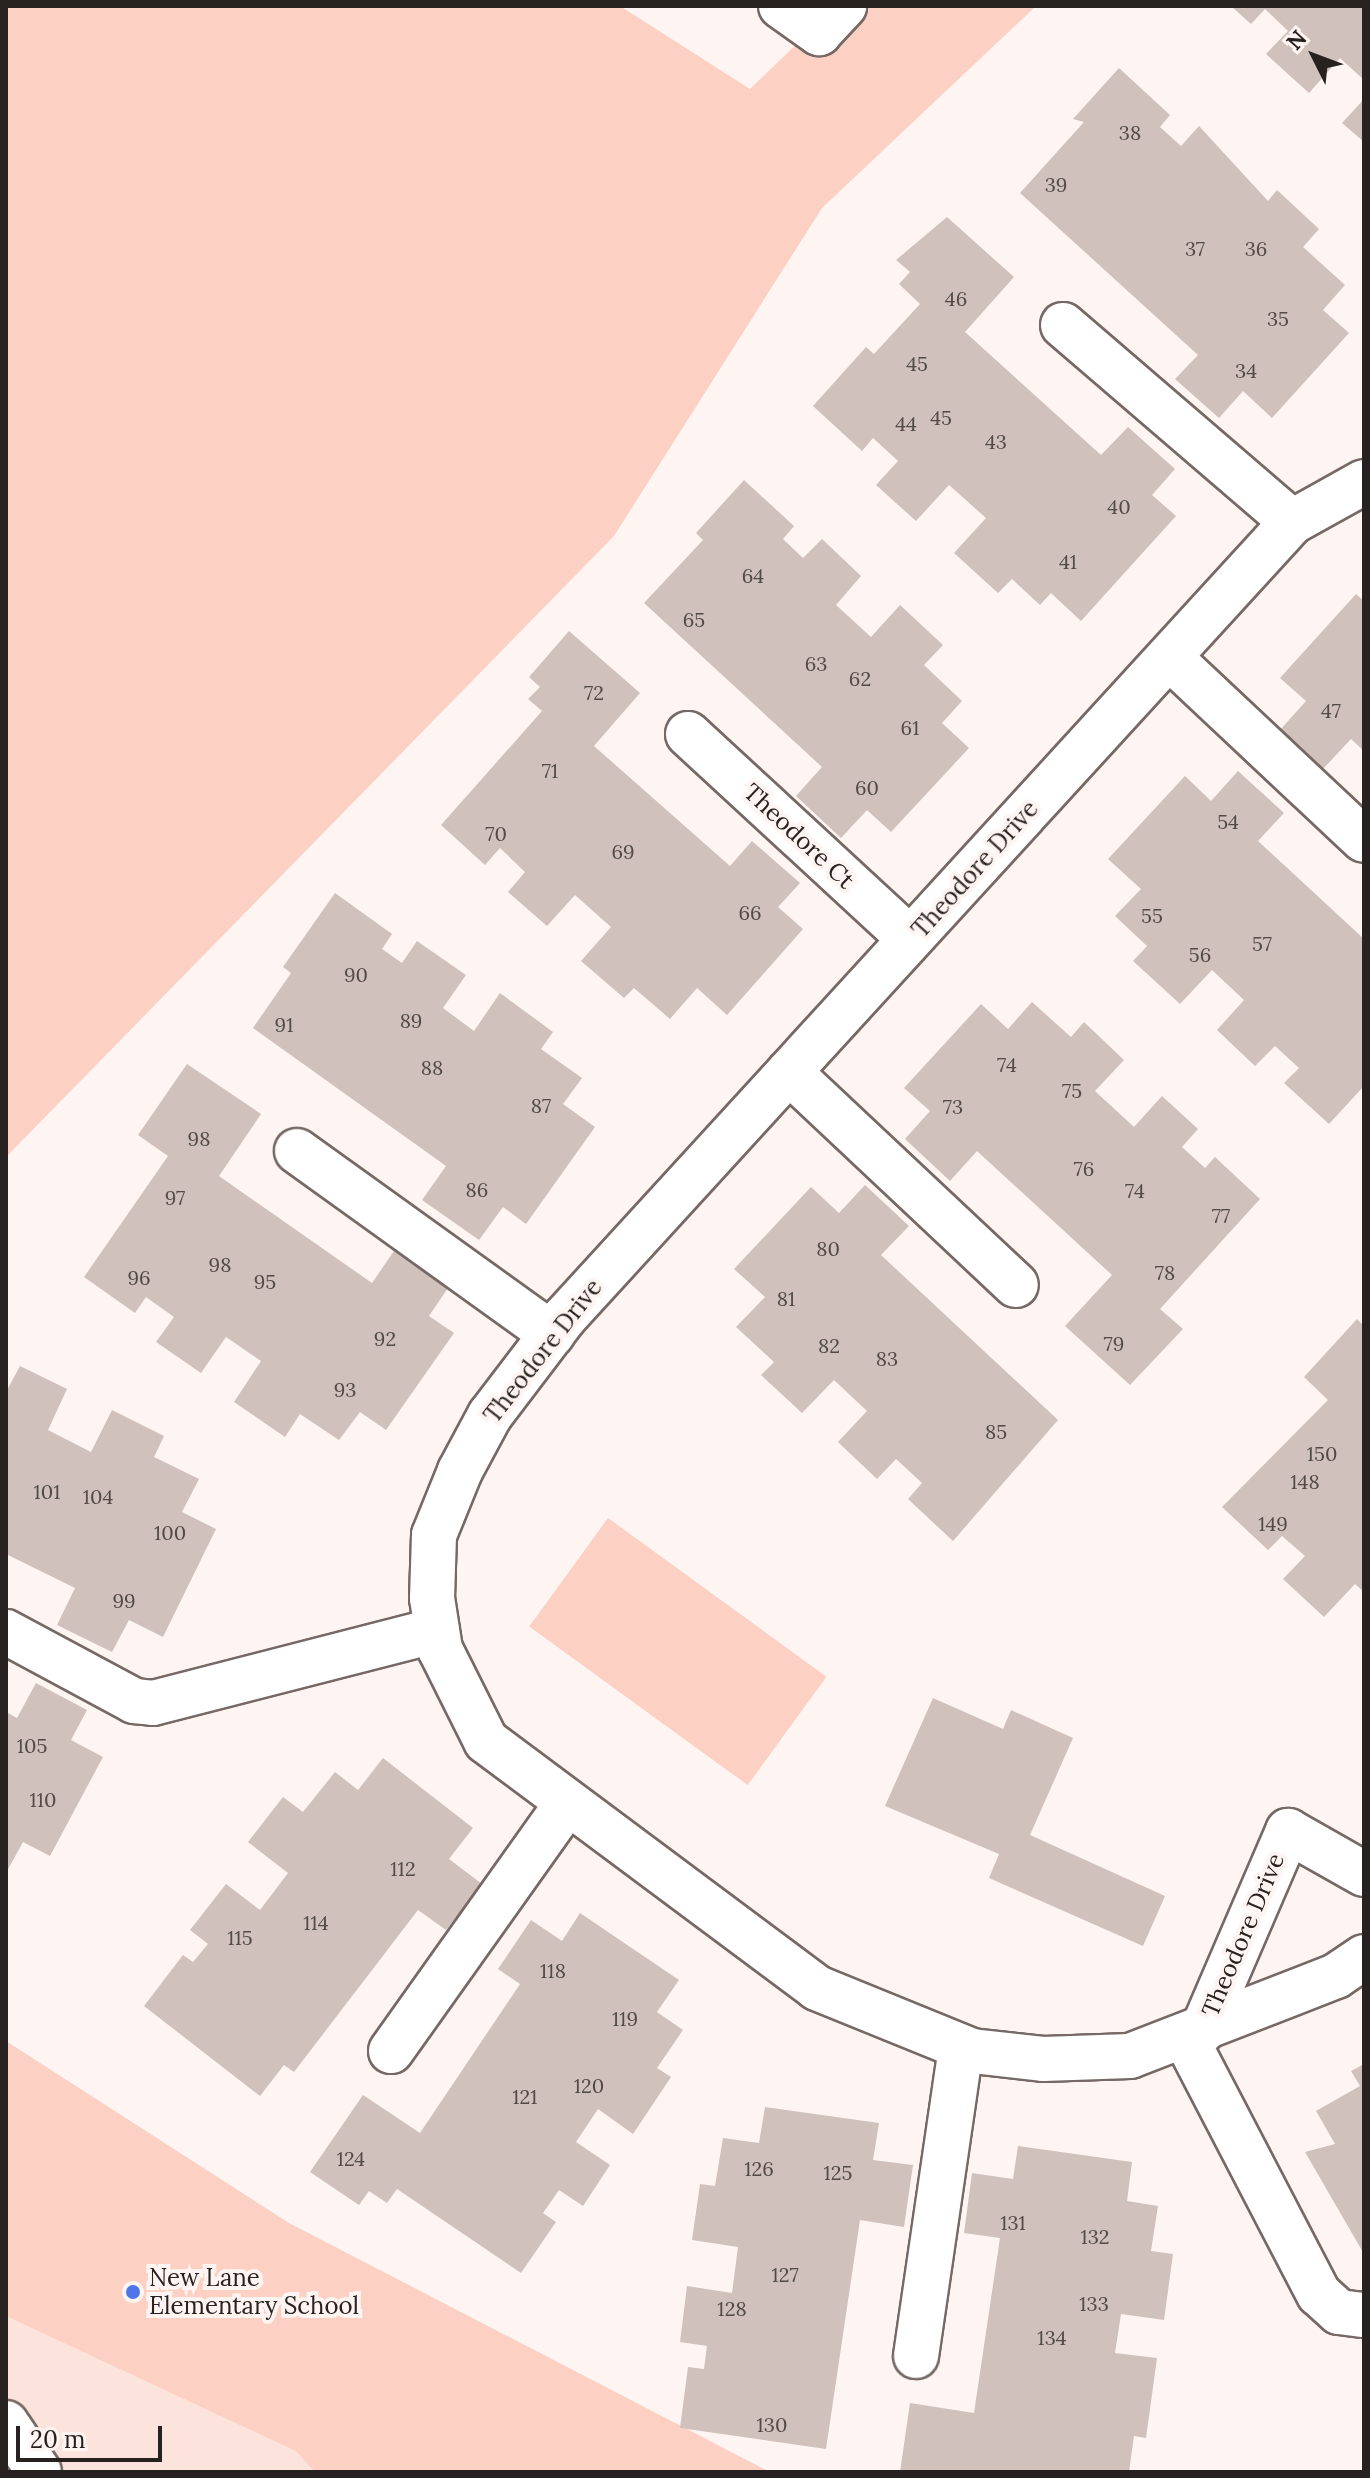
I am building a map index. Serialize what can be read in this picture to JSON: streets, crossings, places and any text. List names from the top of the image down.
{
  "streets": {
    "street": ["Theodore Ct", "Theodore Drive"]
  },
  "crossings": [
    ["Theodore Ct", "Theodore Drive"]
  ],
  "places": ["New Lane Elementary School"],
  "house_numbers": [
    "38",
    "39",
    "37",
    "36",
    "46",
    "35",
    "45",
    "34",
    "45",
    "44",
    "43",
    "40",
    "41",
    "64",
    "65",
    "63",
    "62",
    "72",
    "47",
    "61",
    "71",
    "60",
    "54",
    "70",
    "69",
    "66",
    "55",
    "57",
    "56",
    "90",
    "89",
    "91",
    "74",
    "88",
    "75",
    "87",
    "73",
    "98",
    "76",
    "86",
    "74",
    "97",
    "77",
    "80",
    "98",
    "78",
    "96",
    "95",
    "81",
    "92",
    "79",
    "82",
    "83",
    "93",
    "85",
    "150",
    "148",
    "101",
    "104",
    "149",
    "100",
    "99",
    "105",
    "110",
    "112",
    "114",
    "115",
    "118",
    "119",
    "120",
    "121",
    "124",
    "126",
    "125",
    "131",
    "132",
    "127",
    "133",
    "128",
    "134",
    "130"
  ],
  "scale_bar": "20 m",
  "north": "top left"
}
